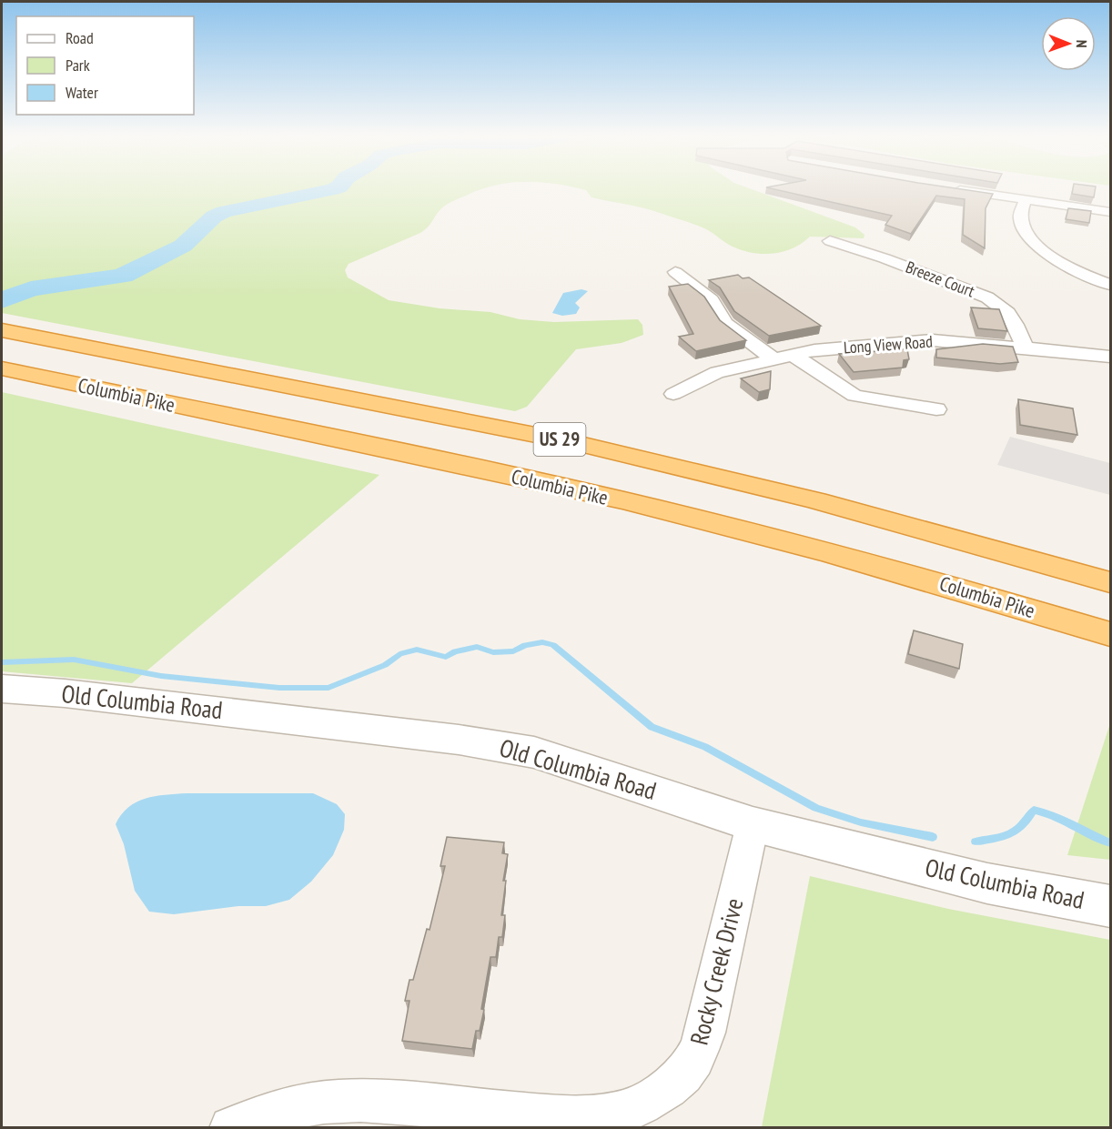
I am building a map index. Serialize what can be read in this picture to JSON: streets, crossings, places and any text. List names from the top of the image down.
{
  "streets": {
    "highway": ["Columbia Pike", "US 29"],
    "street": [
      "Breeze Court",
      "Long View Road",
      "Old Columbia Road",
      "Rocky Creek Drive"
    ]
  },
  "crossings": [
    ["Breeze Court", "Long View Road"],
    ["Old Columbia Road", "Rocky Creek Drive"]
  ],
  "legend": ["Road", "Park", "Water"],
  "north": "right"
}
